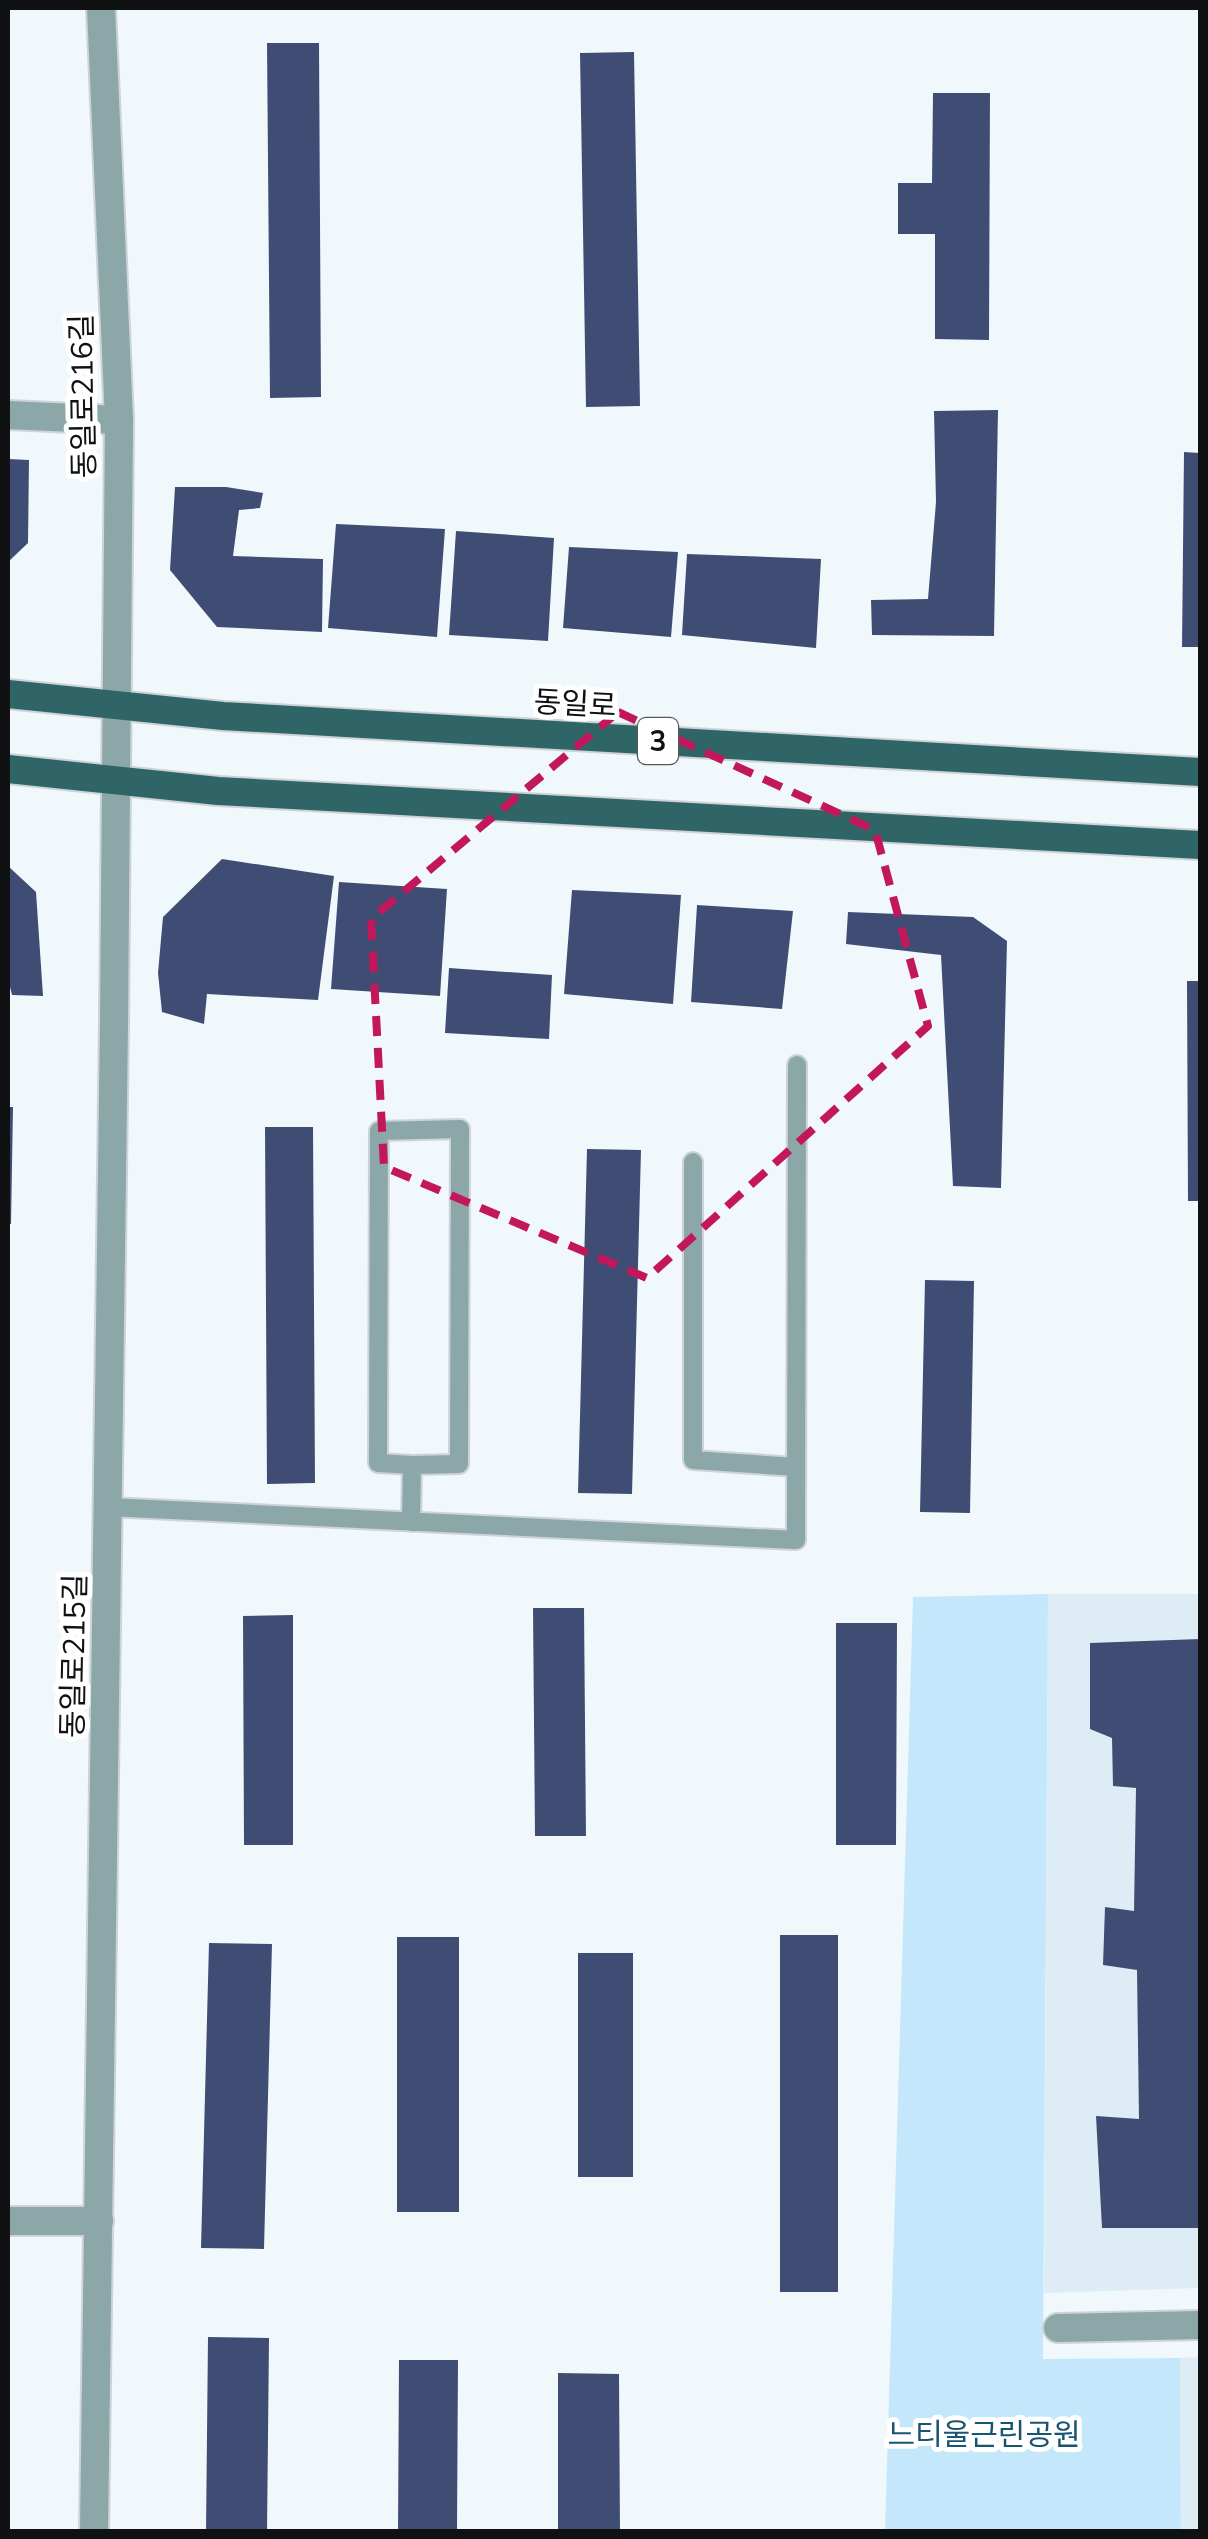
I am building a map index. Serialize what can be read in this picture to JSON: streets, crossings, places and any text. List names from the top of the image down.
{
  "streets": {
    "main road": ["동일로", "3"],
    "street": ["동일로216길", "동일로215길"]
  },
  "crossings": [
    ["동일로216길", "동일로"],
    ["동일로216길", "동일로215길"]
  ],
  "parks": ["느티울근린공원"]
}
